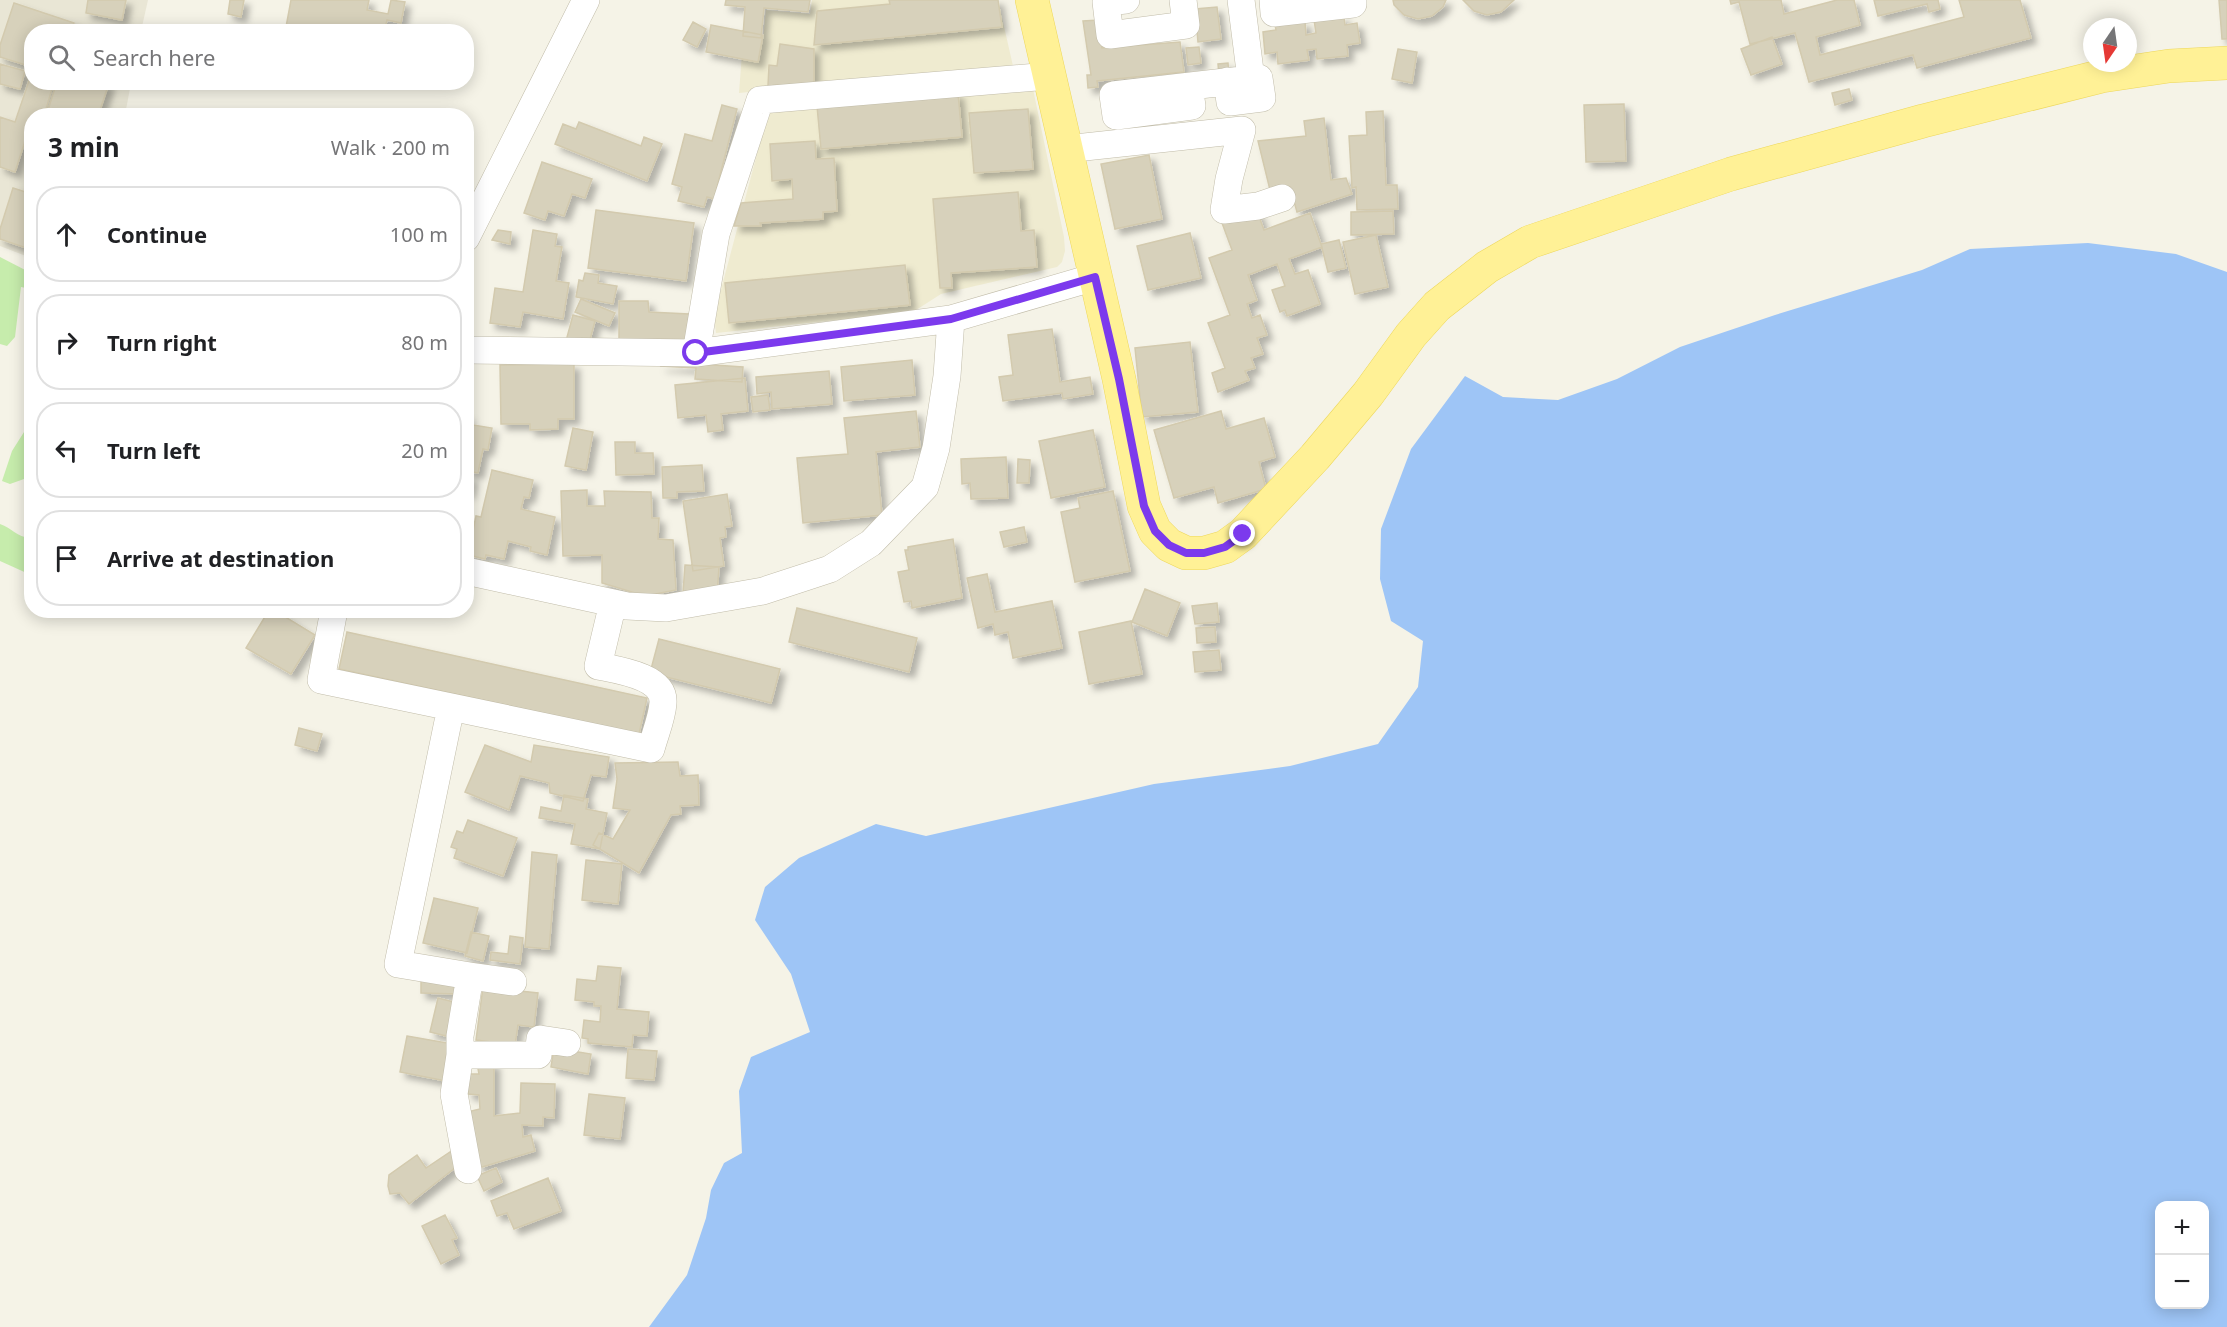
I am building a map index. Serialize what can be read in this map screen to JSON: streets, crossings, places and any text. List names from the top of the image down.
{
  "north": "bottom",
  "page": {
    "search": "Search here",
    "heading": ["3 min", "Walk · 200 m"],
    "list": [
      ["Continue", "100 m"],
      ["Turn right", "80 m"],
      ["Turn left", "20 m"],
      "Arrive at destination"
    ],
    "map_buttons": ["+", "−"]
  }
}
